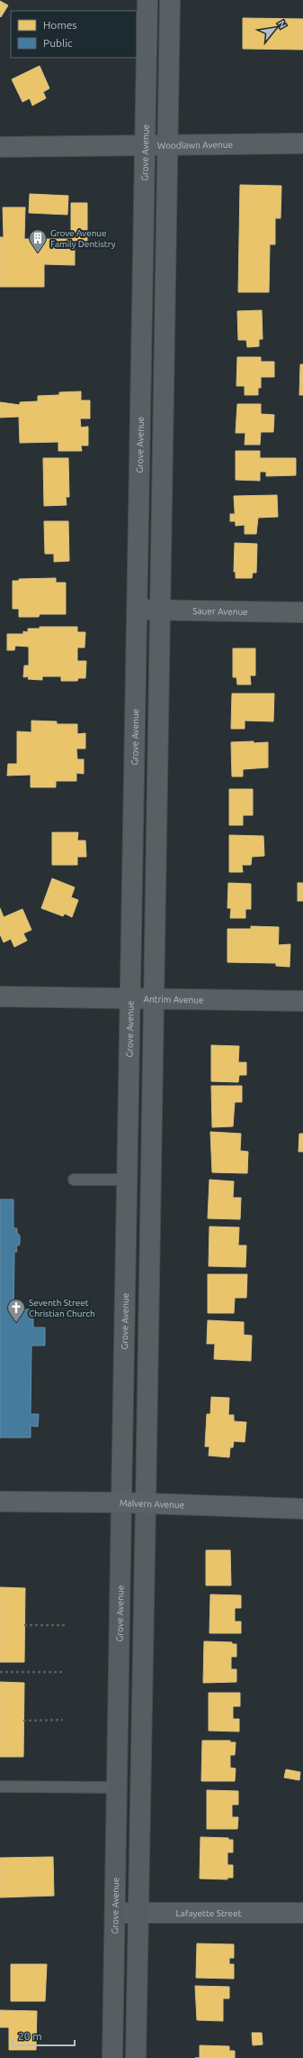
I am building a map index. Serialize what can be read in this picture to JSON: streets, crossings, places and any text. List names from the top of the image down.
{
  "streets": {
    "main road": ["Grove Avenue", "Malvern Avenue"],
    "street": [
      "Woodlawn Avenue",
      "Sauer Avenue",
      "Antrim Avenue",
      "Lafayette Street"
    ]
  },
  "crossings": [
    ["Woodlawn Avenue", "Grove Avenue"],
    ["Grove Avenue", "Sauer Avenue"],
    ["Grove Avenue", "Antrim Avenue"],
    ["Grove Avenue", "Malvern Avenue"],
    ["Grove Avenue", "Lafayette Street"]
  ],
  "places": {
    "building": ["Grove Avenue Family Dentistry"],
    "church": ["Seventh Street Christian Church"]
  },
  "legend": ["Homes", "Public"],
  "scale_bar": "20 m",
  "north": "top right"
}
